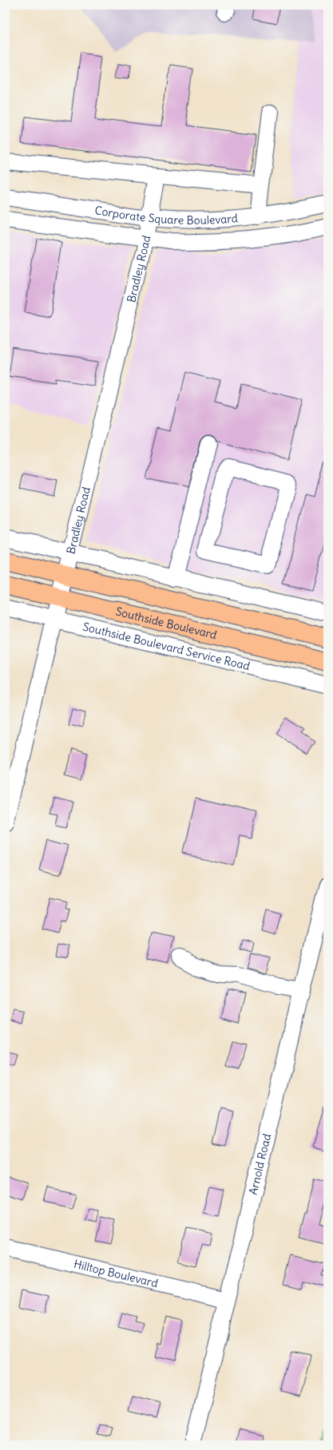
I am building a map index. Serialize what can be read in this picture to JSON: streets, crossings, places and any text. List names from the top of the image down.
{
  "streets": {
    "highway": ["Southside Boulevard"],
    "street": [
      "Corporate Square Boulevard",
      "Bradley Road",
      "Southside Boulevard Service Road",
      "Arnold Road",
      "Hilltop Boulevard"
    ]
  },
  "crossings": [
    ["Corporate Square Boulevard", "Bradley Road"],
    ["Bradley Road", "Southside Boulevard"],
    ["Bradley Road", "Southside Boulevard Service Road"],
    ["Arnold Road", "Hilltop Boulevard"]
  ]
}
